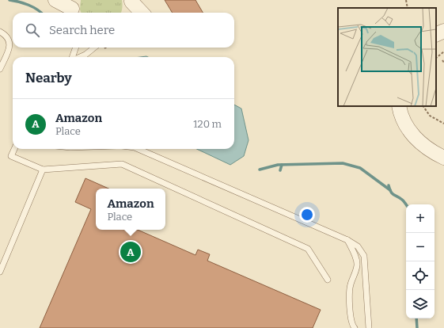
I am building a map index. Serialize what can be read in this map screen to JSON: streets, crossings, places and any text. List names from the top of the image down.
{
  "page": {
    "search": "Search here",
    "heading": "Nearby",
    "list": [
      {
        "mark": "A",
        "name": "Amazon",
        "note": "Place",
        "value": "120 m"
      }
    ],
    "popup": ["Amazon", "Place"],
    "map_buttons": ["+", "−"],
    "pins": "A"
  }
}
